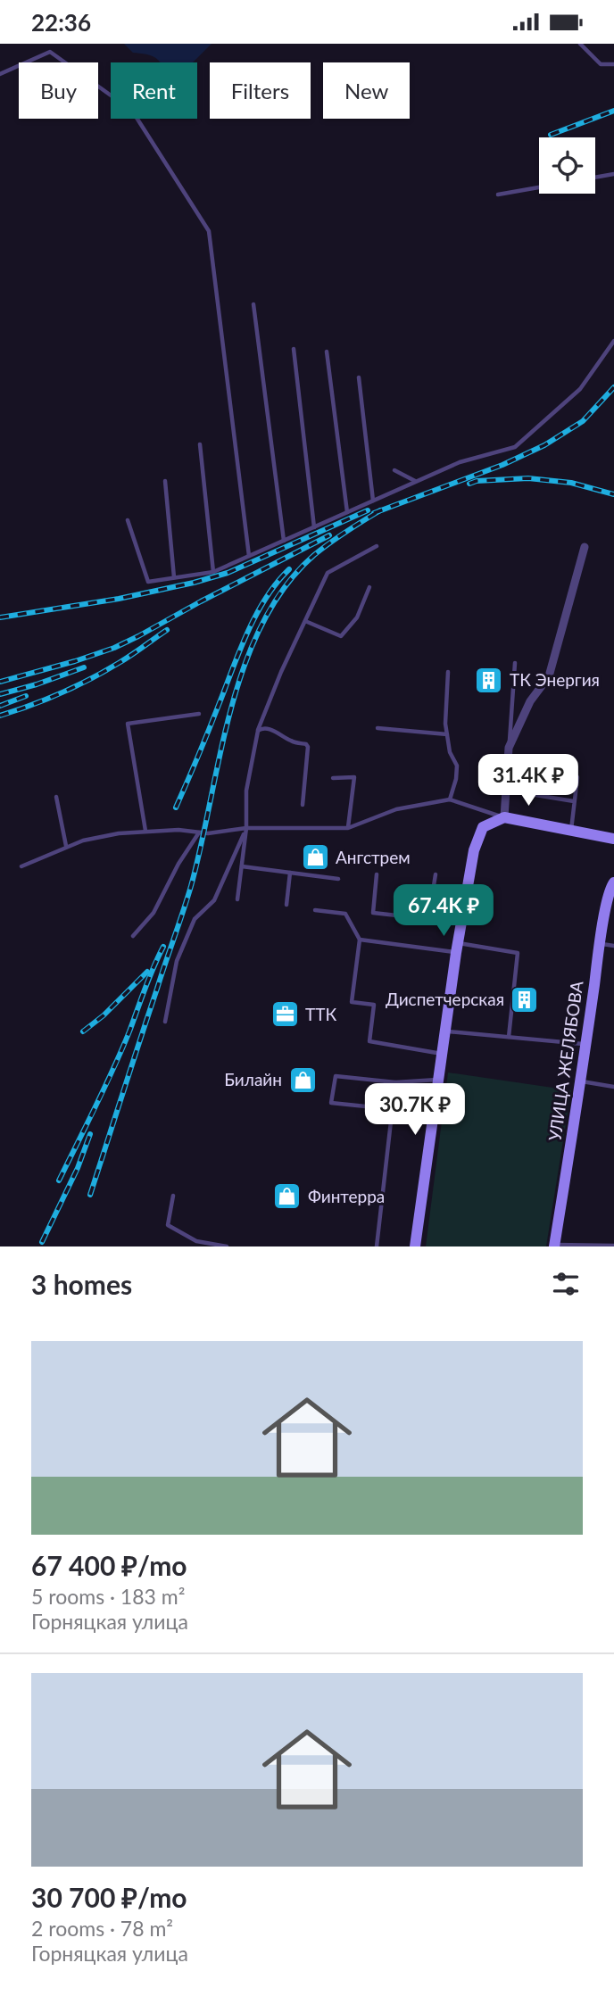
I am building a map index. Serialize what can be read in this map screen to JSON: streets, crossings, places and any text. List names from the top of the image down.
{
  "streets": {
    "street": ["УЛИЦА ЖЕЛЯБОВА"]
  },
  "places": {
    "building": ["ТК Энергия", "Диспетчерская"],
    "shop": ["Ангстрем", "Билайн", "Финтерра"],
    "office": ["ТТК"]
  },
  "page": {
    "status": "22:36",
    "chip": [
      "Buy",
      "Rent",
      "Filters",
      "New"
    ],
    "price": ["31.4K ₽", "67.4K ₽", "30.7K ₽"],
    "heading": "3 homes",
    "list": [
      {
        "name": "67 400 ₽/mo",
        "note": "5 rooms · 183 m² · Горняцкая улица"
      },
      {
        "name": "30 700 ₽/mo",
        "note": "2 rooms · 78 m² · Горняцкая улица"
      }
    ]
  }
}
